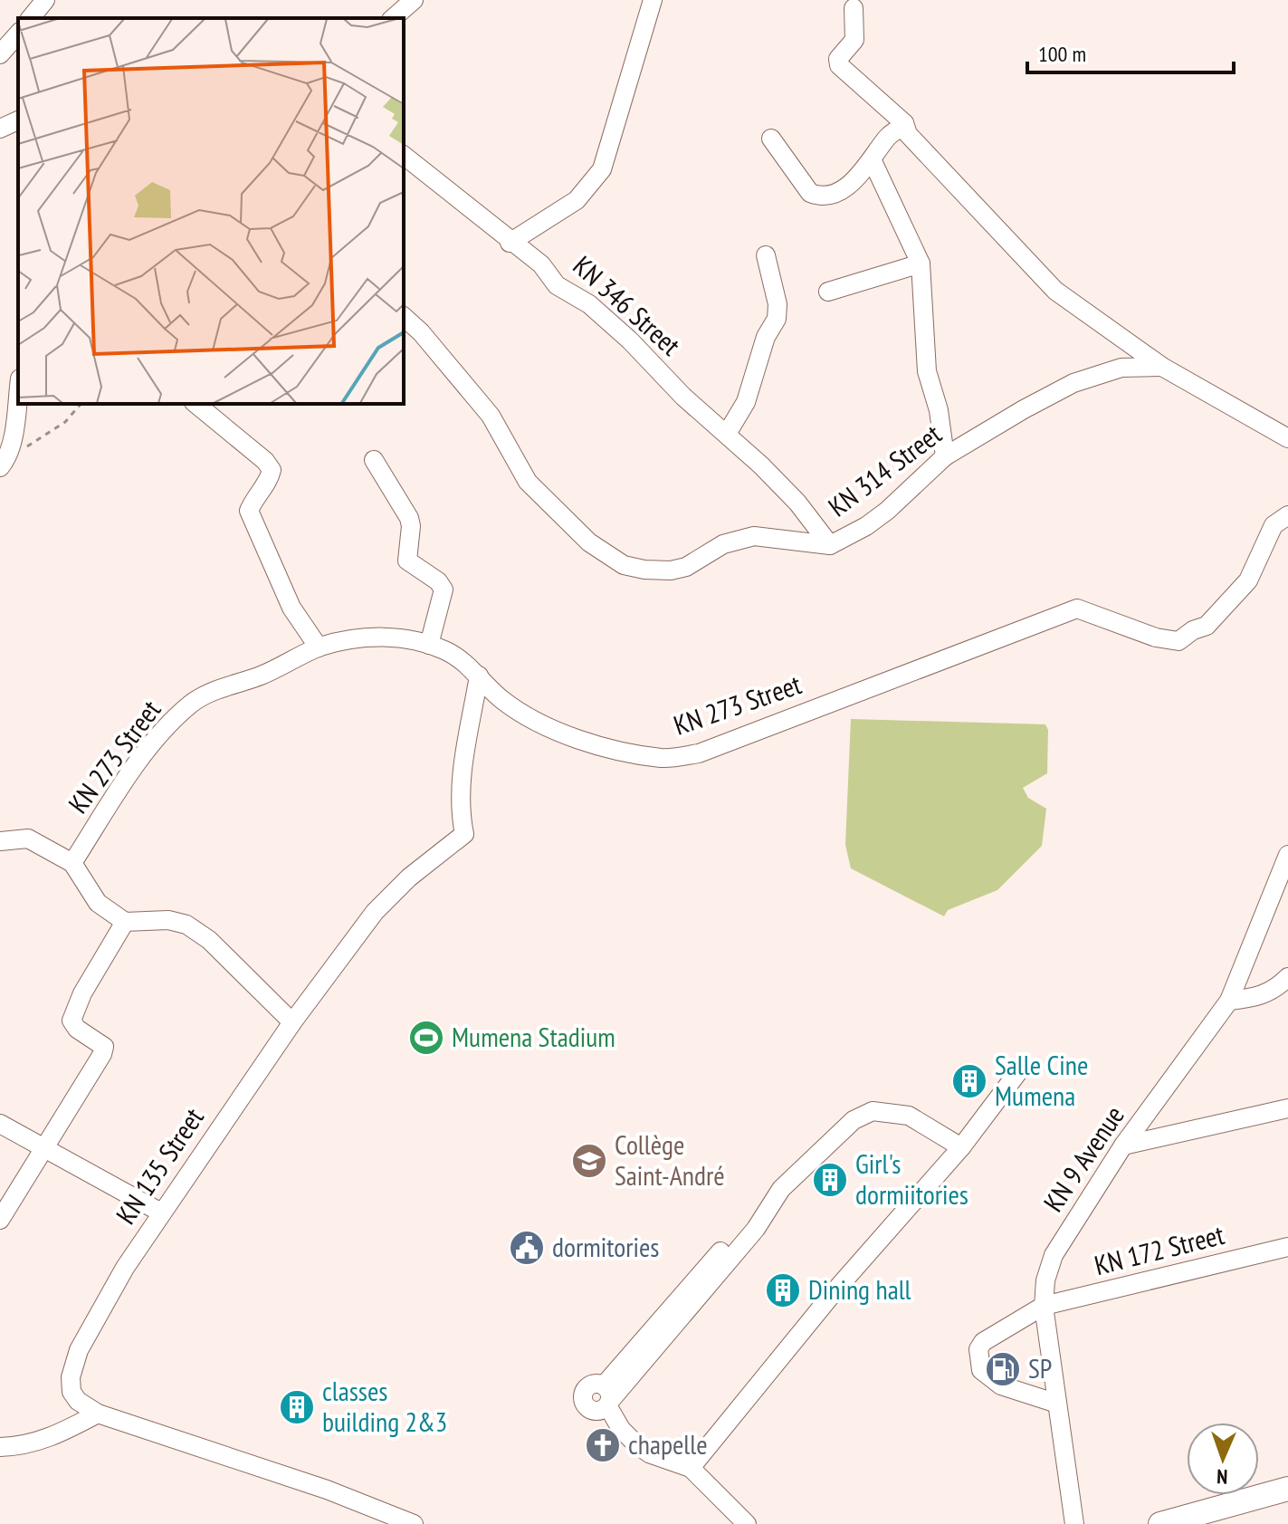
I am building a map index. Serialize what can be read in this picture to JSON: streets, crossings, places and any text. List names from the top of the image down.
{
  "streets": {
    "street": [
      "KN 346 Street",
      "KN 314 Street",
      "KN 273 Street",
      "KN 9 Avenue",
      "KN 135 Street",
      "KN 172 Street"
    ]
  },
  "crossings": [
    ["KN 346 Street", "KN 314 Street"],
    ["KN 273 Street", "KN 135 Street"],
    ["KN 9 Avenue", "KN 172 Street"]
  ],
  "places": {
    "sports": ["Mumena Stadium"],
    "building": [
      "Salle Cine Mumena",
      "Girl's dormiitories",
      "Dining hall",
      "classes building 2&3"
    ],
    "school or university": ["Collège Saint-André"],
    "public building": ["dormitories"],
    "fuel station": ["SP"],
    "church": ["chapelle"]
  },
  "scale_bar": "100 m",
  "north": "bottom"
}
